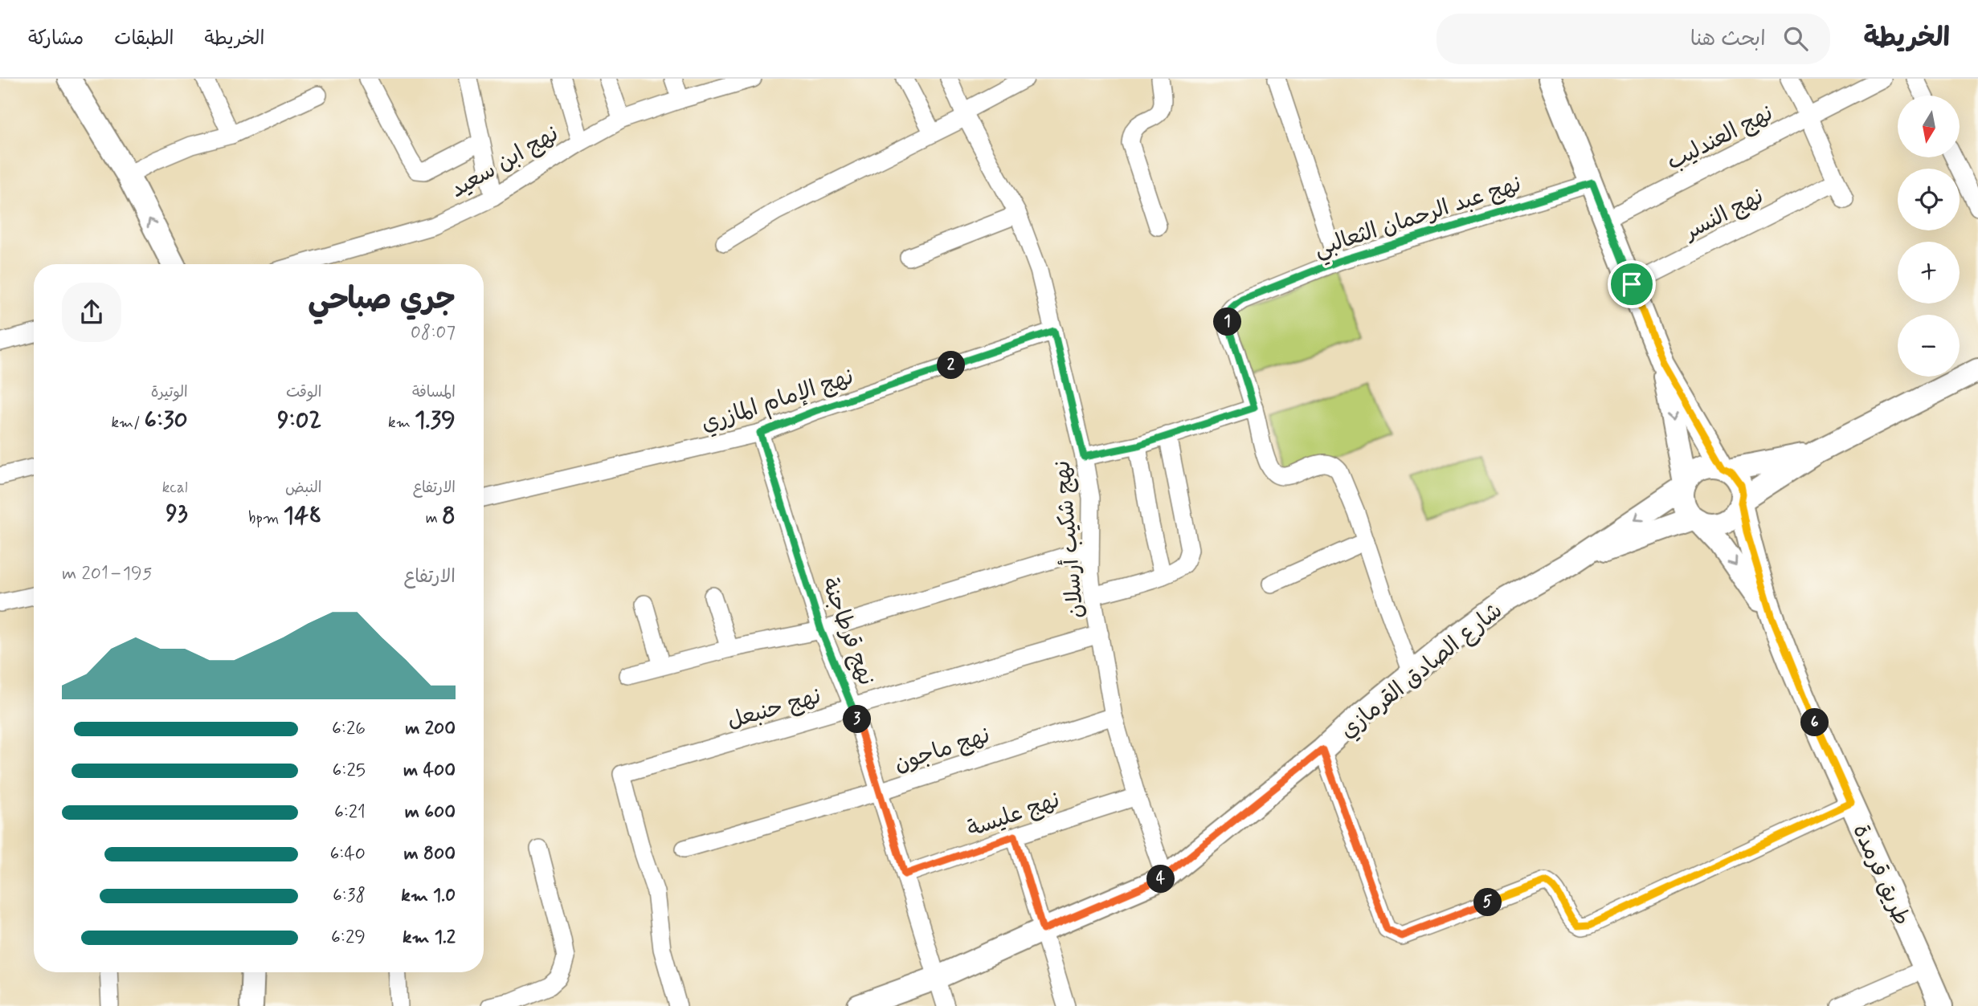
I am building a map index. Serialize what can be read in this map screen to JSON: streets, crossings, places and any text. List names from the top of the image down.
{
  "streets": {
    "main road": ["شارع الصادق القرمازي", "طريق قرمدة"],
    "street": [
      "نهج العندليب",
      "نهج ابن سعيد",
      "نهج النسر",
      "نهج عبد الرحمان الثعالبي",
      "نهج الإمام المازري",
      "نهج شكيب أرسلان",
      "نهج قرطاجنة",
      "نهج حنبعل",
      "نهج ماجون",
      "نهج عليسة"
    ]
  },
  "crossings": [
    ["نهج الإمام المازري", "نهج شكيب أرسلان"],
    ["نهج الإمام المازري", "نهج قرطاجنة"],
    ["نهج شكيب أرسلان", "شارع الصادق القرمازي"],
    ["نهج شكيب أرسلان", "نهج حنبعل"],
    ["نهج شكيب أرسلان", "نهج ماجون"],
    ["نهج شكيب أرسلان", "نهج عليسة"],
    ["نهج قرطاجنة", "شارع الصادق القرمازي"],
    ["نهج قرطاجنة", "نهج حنبعل"],
    ["نهج قرطاجنة", "نهج ماجون"],
    ["نهج قرطاجنة", "نهج عليسة"],
    ["شارع الصادق القرمازي", "طريق قرمدة"]
  ],
  "north": "bottom",
  "page": {
    "header": "الخريطة",
    "search": "ابحث هنا",
    "nav": ["الخريطة", "الطبقات", "مشاركة"],
    "map_buttons": ["+", "−"],
    "heading": ["جري صباحي", "08:07"],
    "pins": [
      "1",
      "2",
      "3",
      "6",
      "4",
      "5"
    ],
    "stats": [
      ["المسافة", "1.39 km"],
      ["الوقت", "9:02"],
      ["الوتيرة", "6:30 /km"],
      ["الارتفاع", "8 m"],
      ["النبض", "148 bpm"],
      ["kcal", "93"]
    ],
    "chart": ["الارتفاع", "195–201 m"],
    "list": [
      {
        "name": "200 m",
        "note": "6:26"
      },
      {
        "name": "400 m",
        "note": "6:25"
      },
      {
        "name": "600 m",
        "note": "6:21"
      },
      {
        "name": "800 m",
        "note": "6:40"
      },
      {
        "name": "1.0 km",
        "note": "6:38"
      },
      {
        "name": "1.2 km",
        "note": "6:29"
      }
    ]
  }
}
